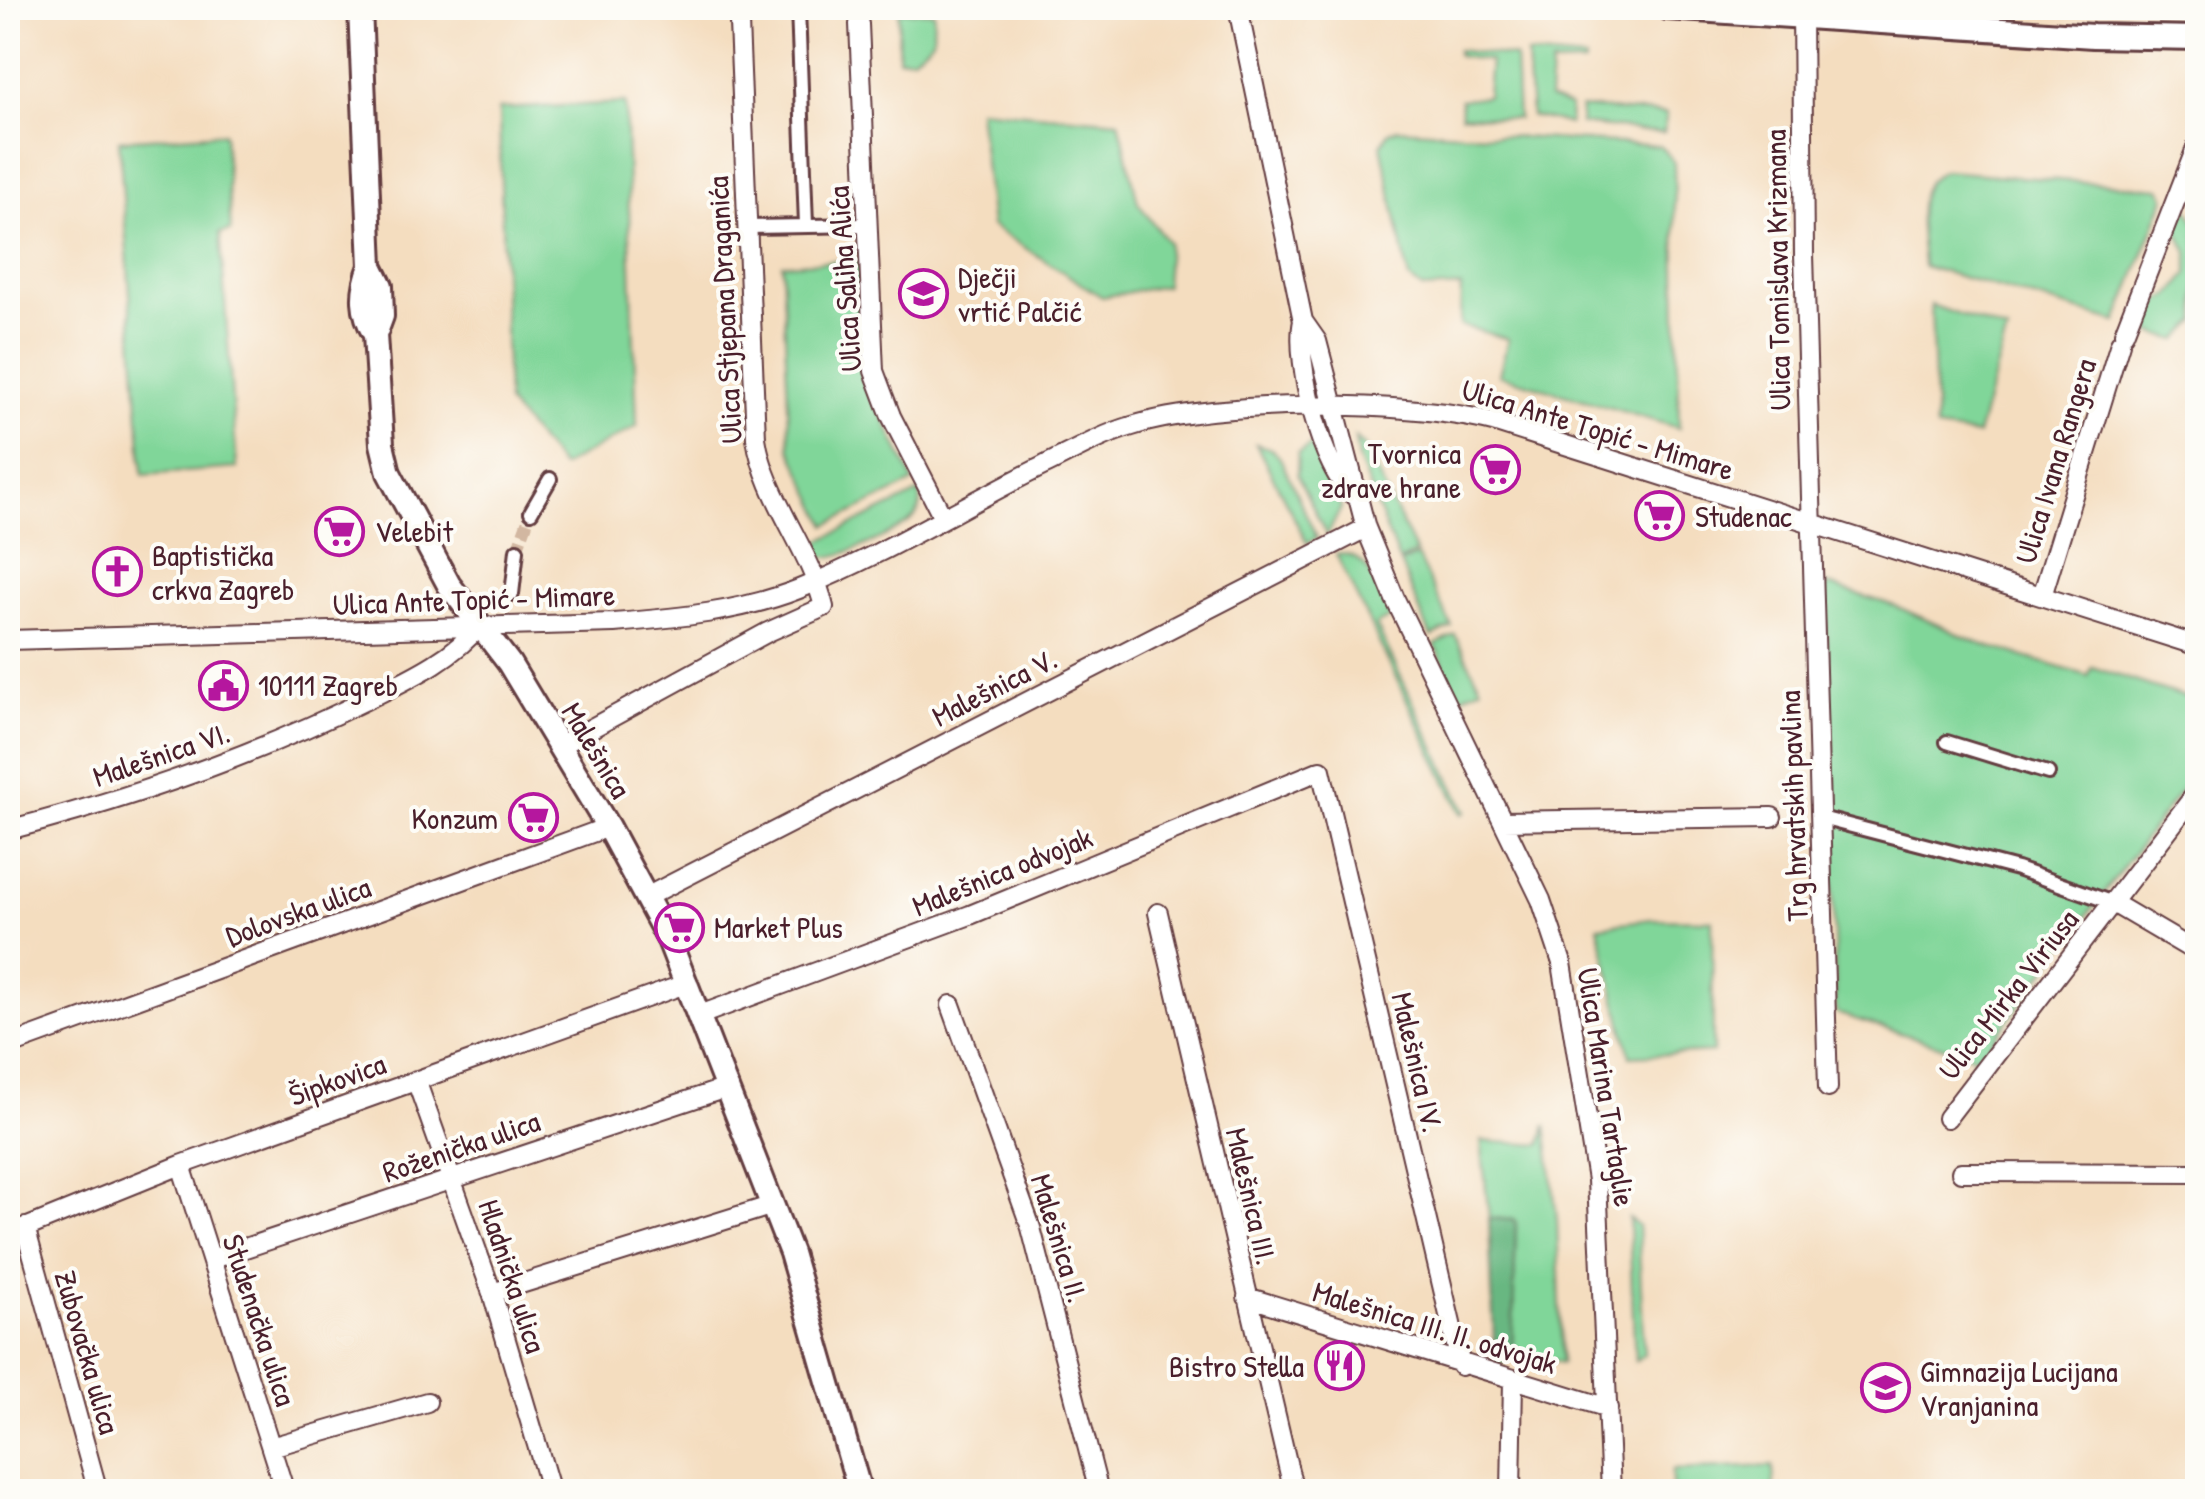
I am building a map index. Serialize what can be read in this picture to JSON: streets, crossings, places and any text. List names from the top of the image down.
{
  "streets": {
    "street": [
      "Ulica Tomislava Krizmana",
      "Ulica Saliha Alića",
      "Ulica Stjepana Draganića",
      "Ulica Ante Topić - Mimare",
      "Ulica Ivana Rangera",
      "Malešnica V.",
      "Malešnica",
      "Malešnica VI.",
      "Trg hrvatskih pavlina",
      "Malešnica odvojak",
      "Dolovska ulica",
      "Ulica Mirka Viriusa",
      "Malešnica IV.",
      "Šipkovica",
      "Ulica Marina Tartaglie",
      "Roženička ulica",
      "Malešnica III.",
      "Malešnica II.",
      "Hladnička ulica",
      "Studenačka ulica",
      "Malešnica III. II. odvojak",
      "Zubovačka ulica"
    ]
  },
  "crossings": [
    ["Ulica Tomislava Krizmana", "Ulica Ante Topić - Mimare"],
    ["Ulica Tomislava Krizmana", "Trg hrvatskih pavlina"],
    ["Ulica Saliha Alića", "Ulica Ante Topić - Mimare"],
    ["Ulica Stjepana Draganića", "Ulica Ante Topić - Mimare"],
    ["Ulica Ante Topić - Mimare", "Ulica Ivana Rangera"],
    ["Ulica Ante Topić - Mimare", "Malešnica"],
    ["Ulica Ante Topić - Mimare", "Malešnica VI."],
    ["Ulica Ante Topić - Mimare", "Trg hrvatskih pavlina"],
    ["Ulica Ante Topić - Mimare", "Ulica Marina Tartaglie"],
    ["Malešnica V.", "Malešnica"],
    ["Malešnica V.", "Ulica Marina Tartaglie"],
    ["Malešnica", "Malešnica VI."],
    ["Malešnica", "Malešnica odvojak"],
    ["Malešnica", "Dolovska ulica"],
    ["Malešnica", "Šipkovica"],
    ["Malešnica", "Roženička ulica"],
    ["Trg hrvatskih pavlina", "Ulica Marina Tartaglie"],
    ["Malešnica odvojak", "Malešnica IV."],
    ["Malešnica IV.", "Malešnica III. II. odvojak"],
    ["Šipkovica", "Hladnička ulica"],
    ["Šipkovica", "Studenačka ulica"],
    ["Šipkovica", "Zubovačka ulica"],
    ["Ulica Marina Tartaglie", "Malešnica III. II. odvojak"],
    ["Roženička ulica", "Hladnička ulica"],
    ["Roženička ulica", "Studenačka ulica"],
    ["Malešnica III.", "Malešnica III. II. odvojak"]
  ],
  "places": {
    "school or university": ["Dječji vrtić Palčić", "Gimnazija Lucijana Vranjanina"],
    "supermarket": [
      "Tvornica zdrave hrane",
      "Studenac",
      "Velebit",
      "Konzum",
      "Market Plus"
    ],
    "church": ["Baptistička crkva Zagreb"],
    "public building": ["10111 Zagreb"],
    "restaurant": ["Bistro Stella"]
  }
}
